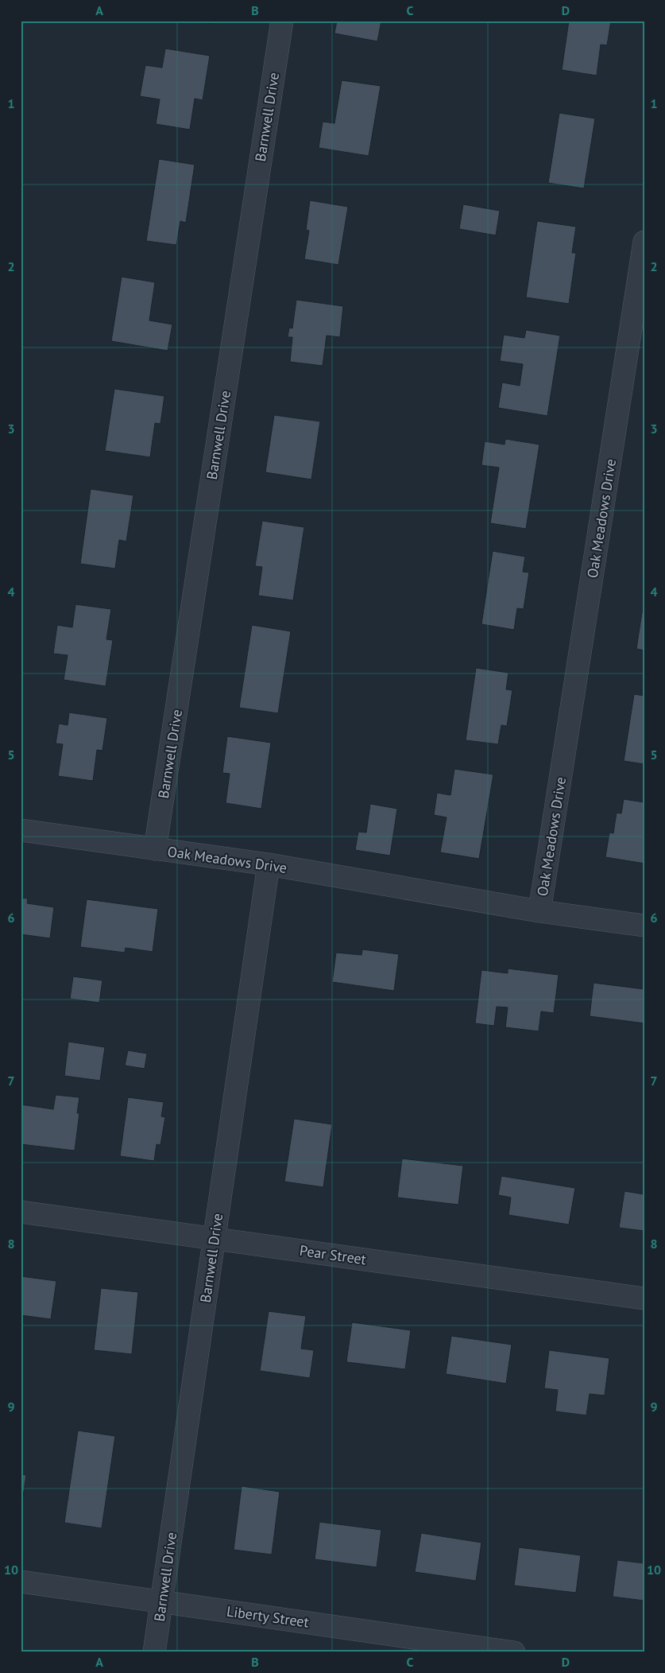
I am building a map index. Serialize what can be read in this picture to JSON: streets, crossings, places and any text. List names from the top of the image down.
{
  "streets": {
    "street": [
      "Barnwell Drive",
      "Oak Meadows Drive",
      "Pear Street",
      "Liberty Street"
    ]
  },
  "crossings": [
    ["Barnwell Drive", "Oak Meadows Drive"],
    ["Barnwell Drive", "Pear Street"],
    ["Barnwell Drive", "Liberty Street"]
  ],
  "grid": {
    "columns": [
      "A",
      "B",
      "C",
      "D"
    ],
    "rows": [
      "1",
      "2",
      "3",
      "4",
      "5",
      "6",
      "7",
      "8",
      "9",
      "10"
    ]
  }
}
